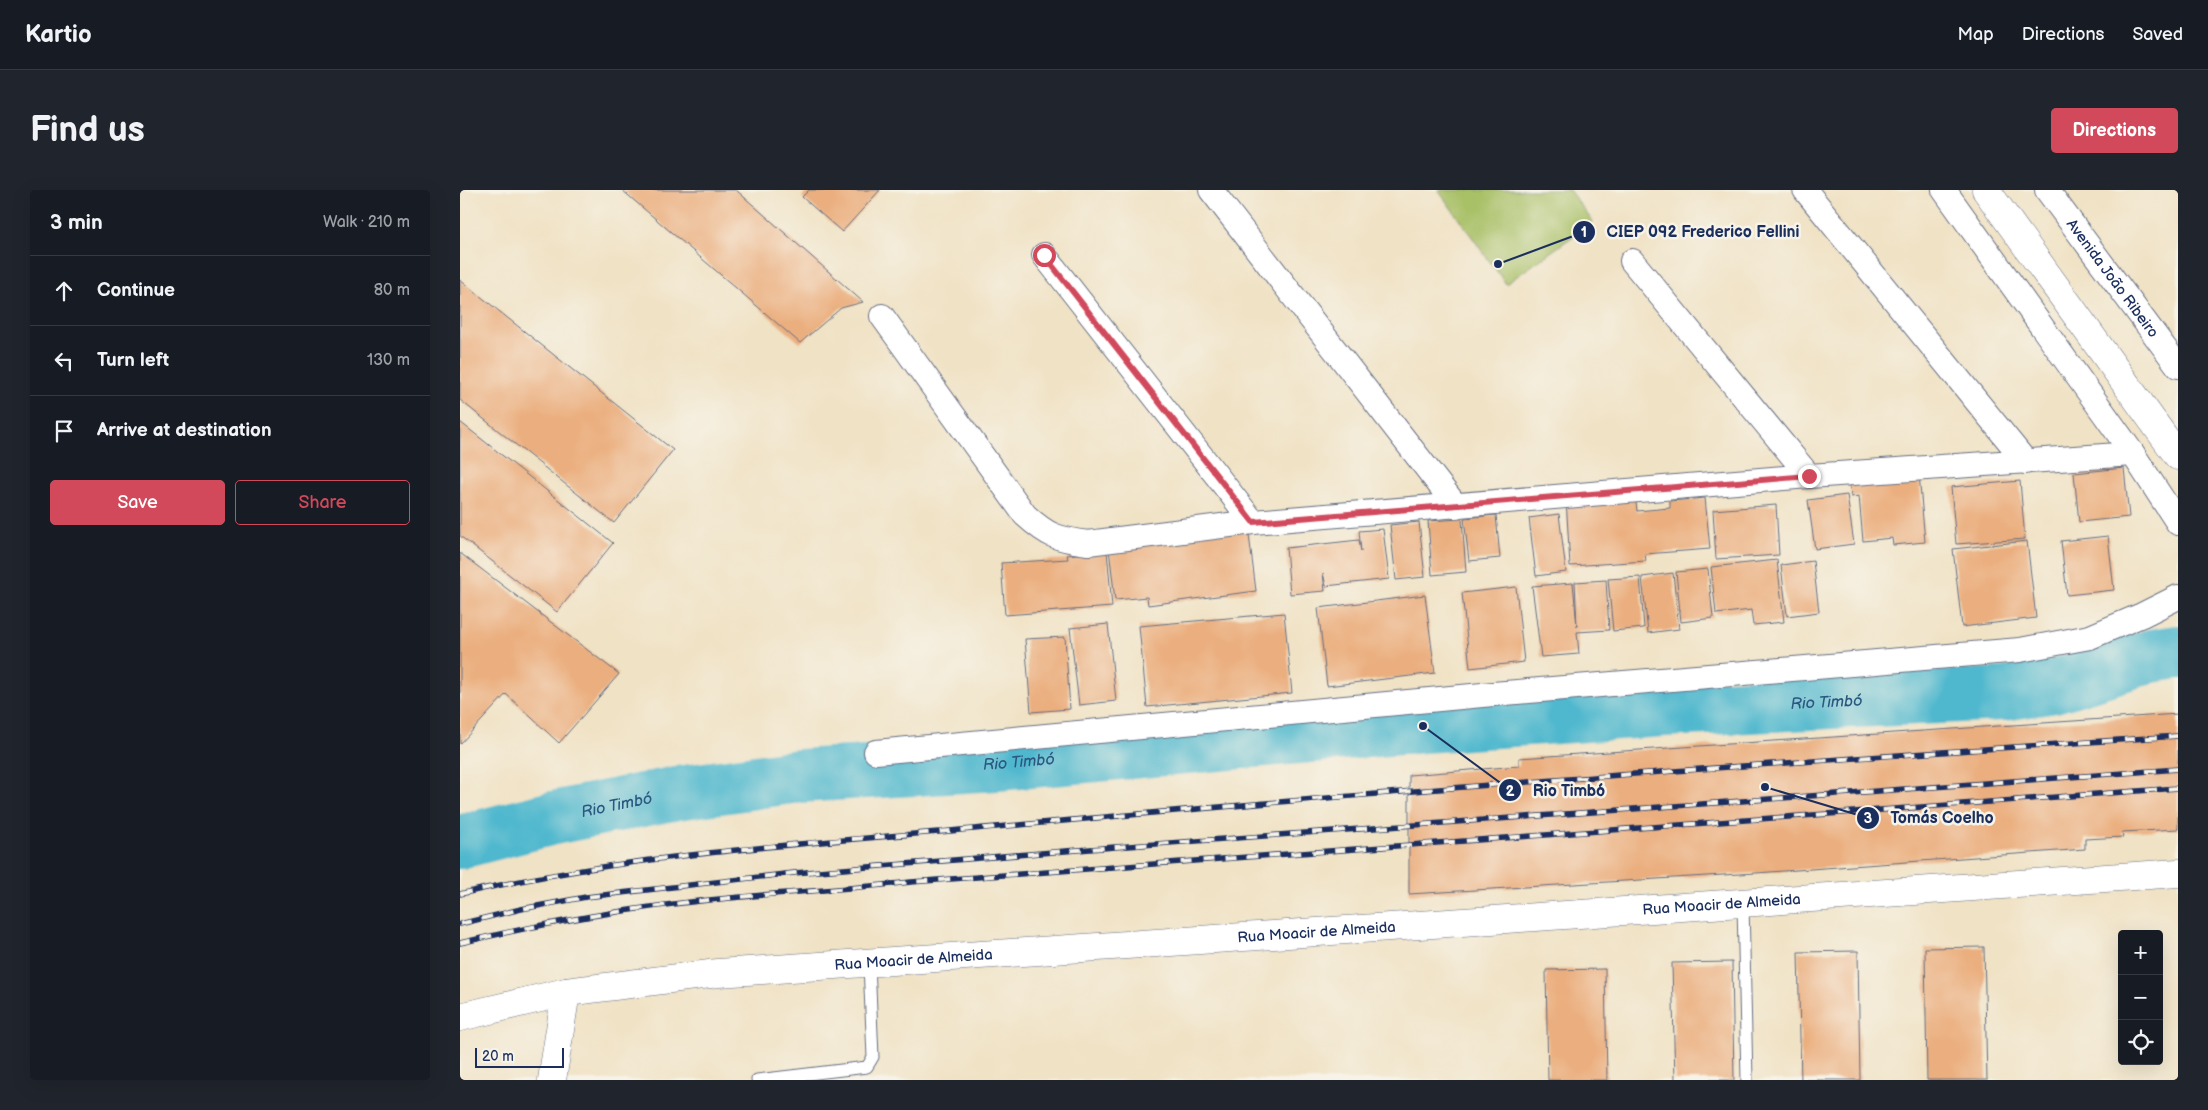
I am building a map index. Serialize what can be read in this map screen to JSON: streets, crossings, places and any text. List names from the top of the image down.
{
  "streets": {
    "main road": ["Rua Moacir de Almeida"],
    "street": ["Avenida João Ribeiro"]
  },
  "water": ["Rio Timbó"],
  "places": ["CIEP 092 Frederico Fellini", "Rio Timbó", "Tomás Coelho"],
  "scale_bar": "20 m",
  "page": {
    "header": "Kartio",
    "nav": ["Map", "Directions", "Saved"],
    "buttons": [
      "Directions",
      ["Save", "Share"]
    ],
    "title": "Find us",
    "heading": ["3 min", "Walk · 210 m"],
    "list": [
      ["Continue", "80 m"],
      ["Turn left", "130 m"],
      "Arrive at destination"
    ],
    "map_buttons": ["+", "−"],
    "scale": "20 m"
  }
}
